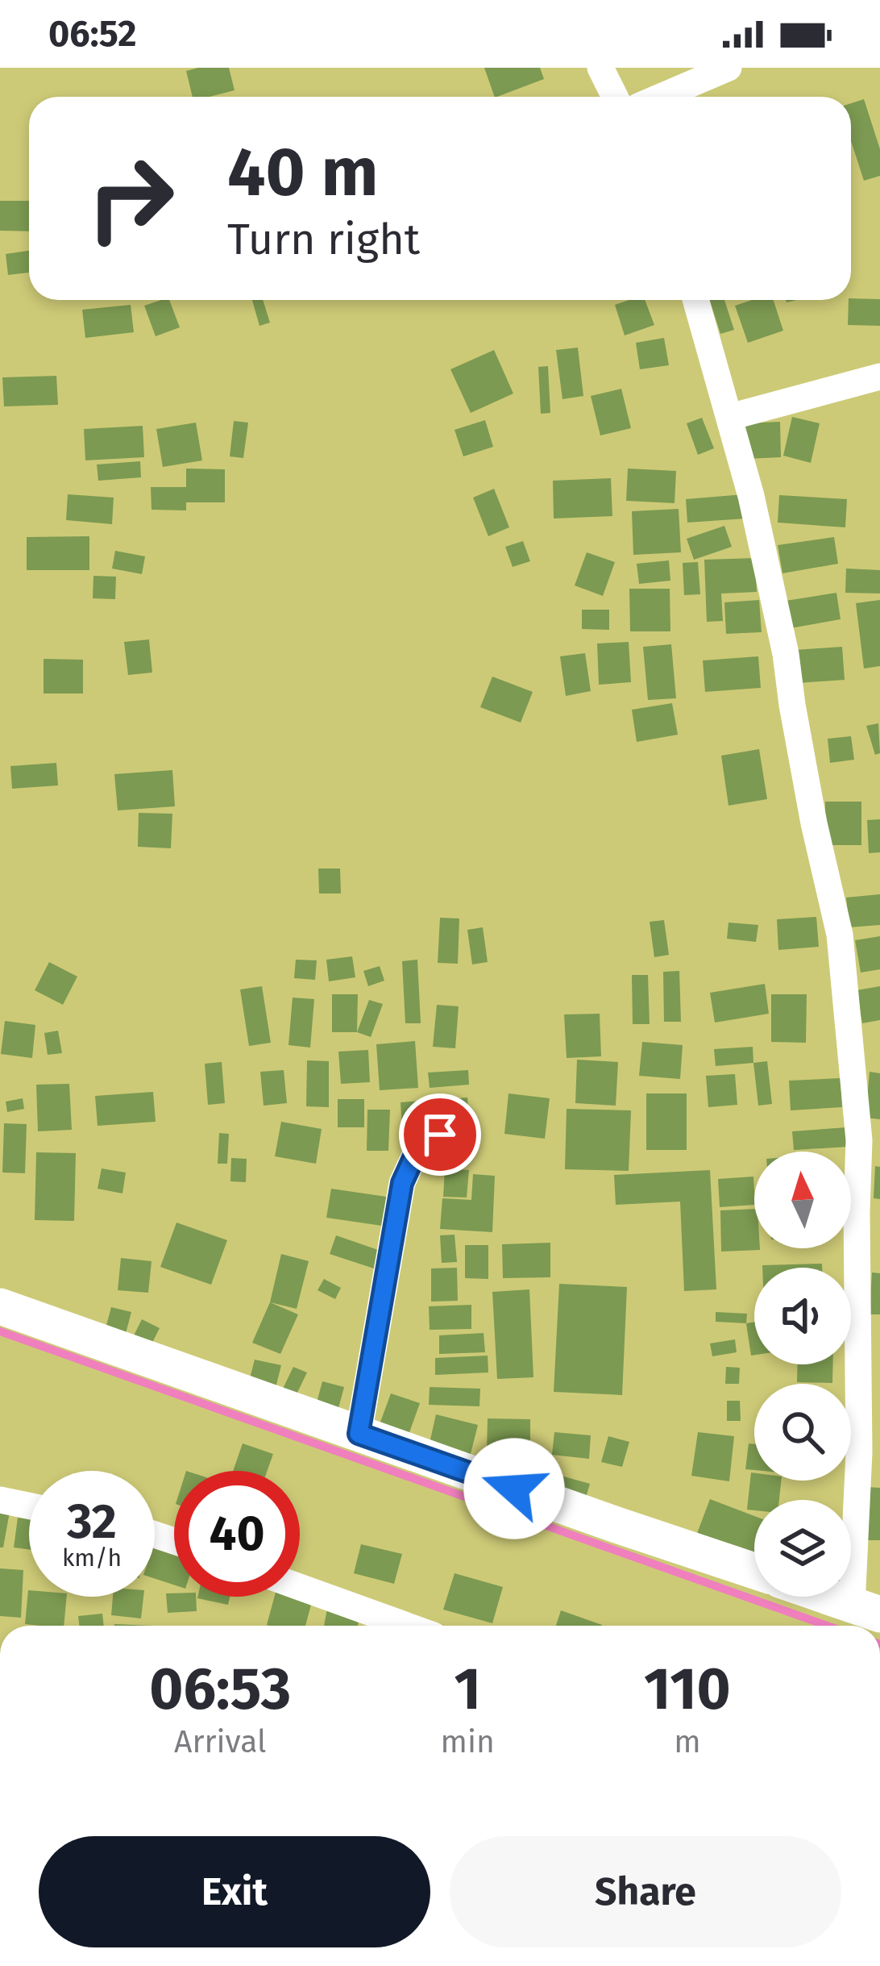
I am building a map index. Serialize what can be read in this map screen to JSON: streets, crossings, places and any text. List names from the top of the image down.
{
  "north": "top",
  "page": {
    "status": "06:52",
    "turn": ["40 m", "Turn right"],
    "speed": "32 km/h",
    "limit": "40",
    "eta": [
      "06:53",
      "Arrival",
      "1",
      "min",
      "110",
      "m"
    ],
    "buttons": ["Exit", "Share"]
  }
}
